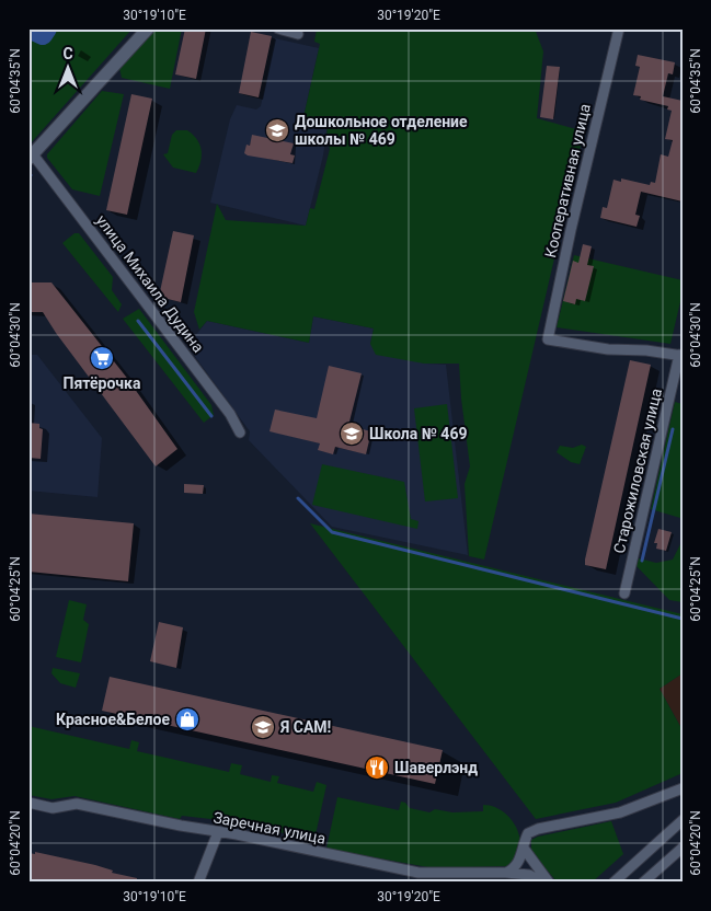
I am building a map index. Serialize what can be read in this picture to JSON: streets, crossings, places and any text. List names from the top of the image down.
{
  "streets": {
    "street": [
      "Кооперативная улица",
      "улица Михаила Дудина",
      "Старожиловская улица",
      "Заречная улица"
    ]
  },
  "crossings": [
    ["Кооперативная улица", "Старожиловская улица"]
  ],
  "places": {
    "school or university": ["Дошкольное отделение школы № 469", "Школа № 469", "Я САМ!"],
    "supermarket": ["Пятёрочка"],
    "shop": ["Красное&Белое"],
    "restaurant": ["Шаверлэнд"]
  },
  "north": "top",
  "coordinates": [
    "30°19'10\"E",
    "30°19'20\"E",
    "60°04'35\"N",
    "60°04'30\"N",
    "60°04'25\"N",
    "60°04'20\"N"
  ]
}
